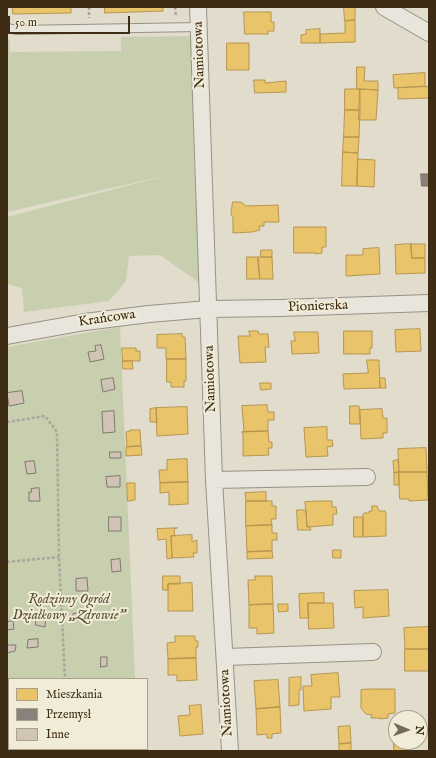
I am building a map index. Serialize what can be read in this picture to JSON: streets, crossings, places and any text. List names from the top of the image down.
{
  "streets": {
    "street": ["Namiotowa", "Pionierska", "Krańcowa"]
  },
  "crossings": [
    ["Namiotowa", "Pionierska"],
    ["Namiotowa", "Krańcowa"],
    ["Pionierska", "Krańcowa"]
  ],
  "parks": ["Rodzinny Ogród Działkowy „Zdrowie”"],
  "legend": ["Mieszkania", "Przemysł", "Inne"],
  "scale_bar": "50 m",
  "north": "right"
}
